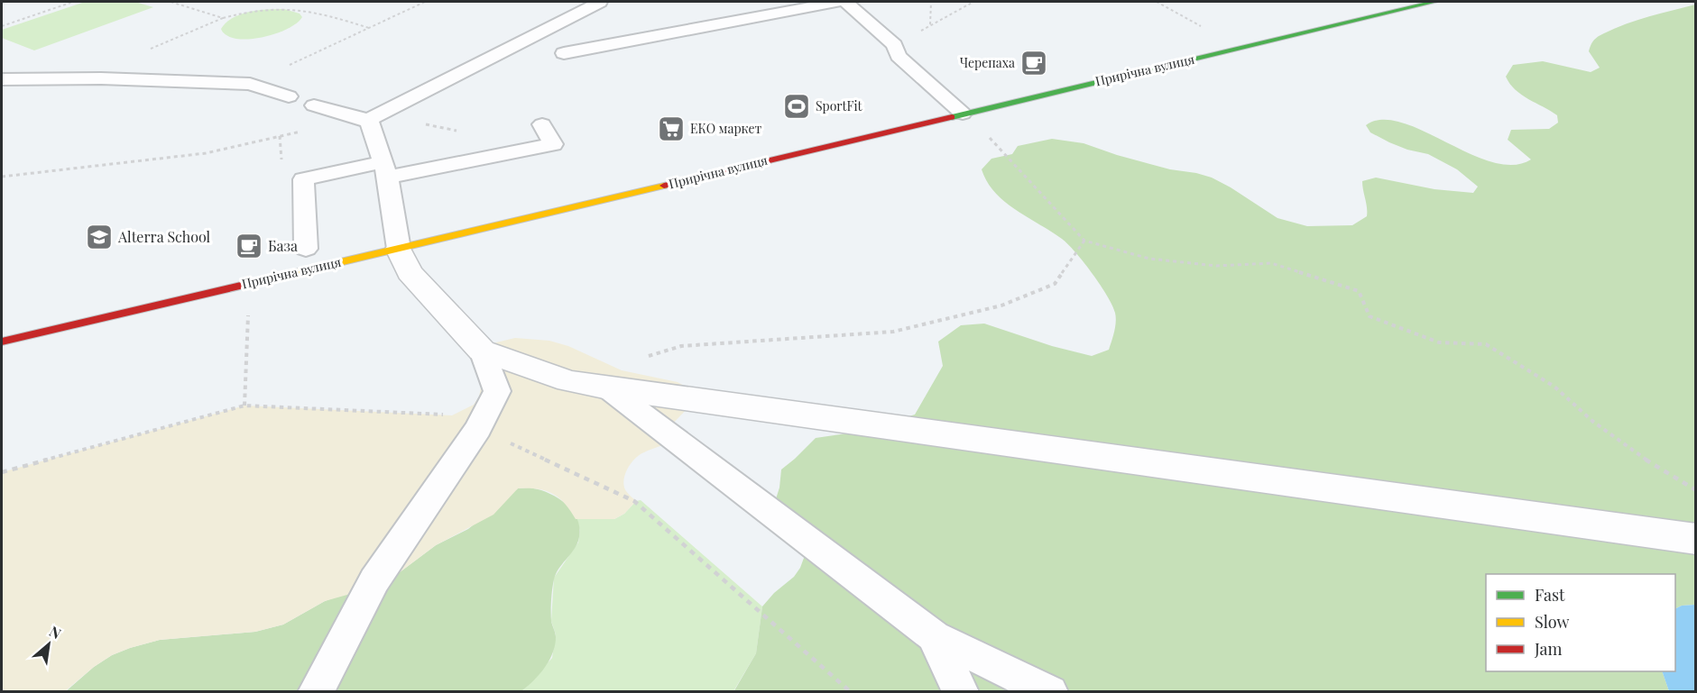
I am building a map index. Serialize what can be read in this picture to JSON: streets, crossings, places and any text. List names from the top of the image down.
{
  "streets": {
    "street": ["Прирічна вулиця"]
  },
  "places": {
    "cafe": ["Черепаха", "База"],
    "sports": ["SportFit"],
    "supermarket": ["ЕКО маркет"],
    "school or university": ["Alterra School"]
  },
  "legend": ["Fast", "Slow", "Jam"],
  "north": "top right"
}
